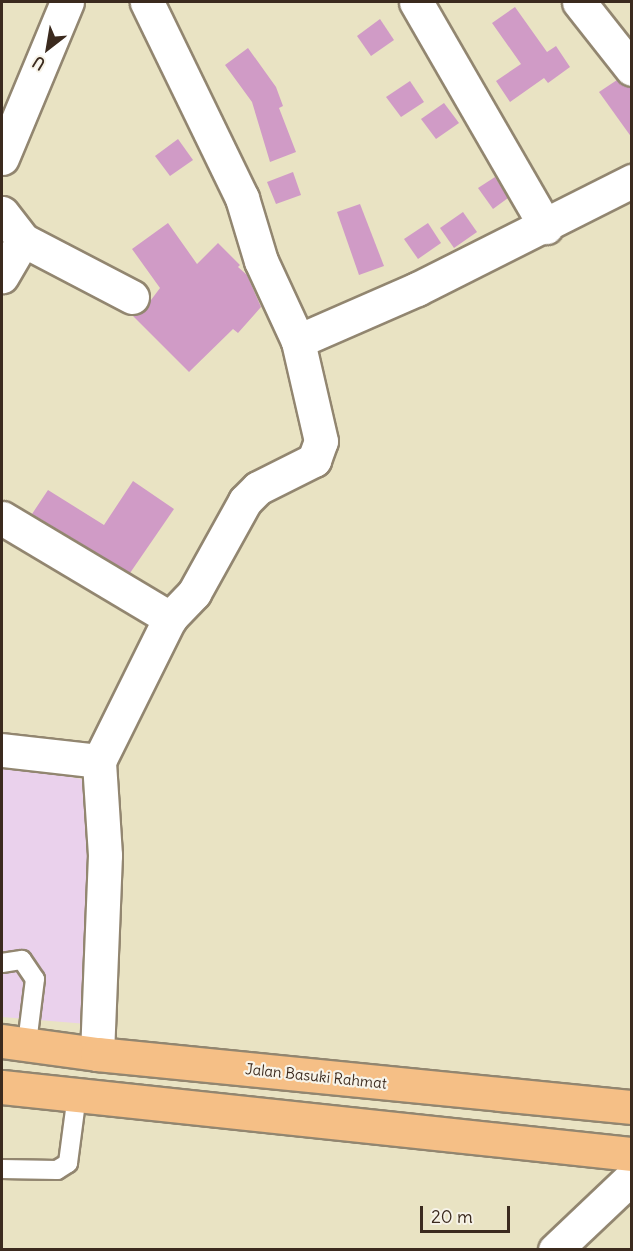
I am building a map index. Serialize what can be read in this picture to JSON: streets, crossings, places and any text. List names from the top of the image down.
{
  "streets": {
    "highway": ["Jalan Basuki Rahmat"]
  },
  "scale_bar": "20 m",
  "north": "bottom left"
}
